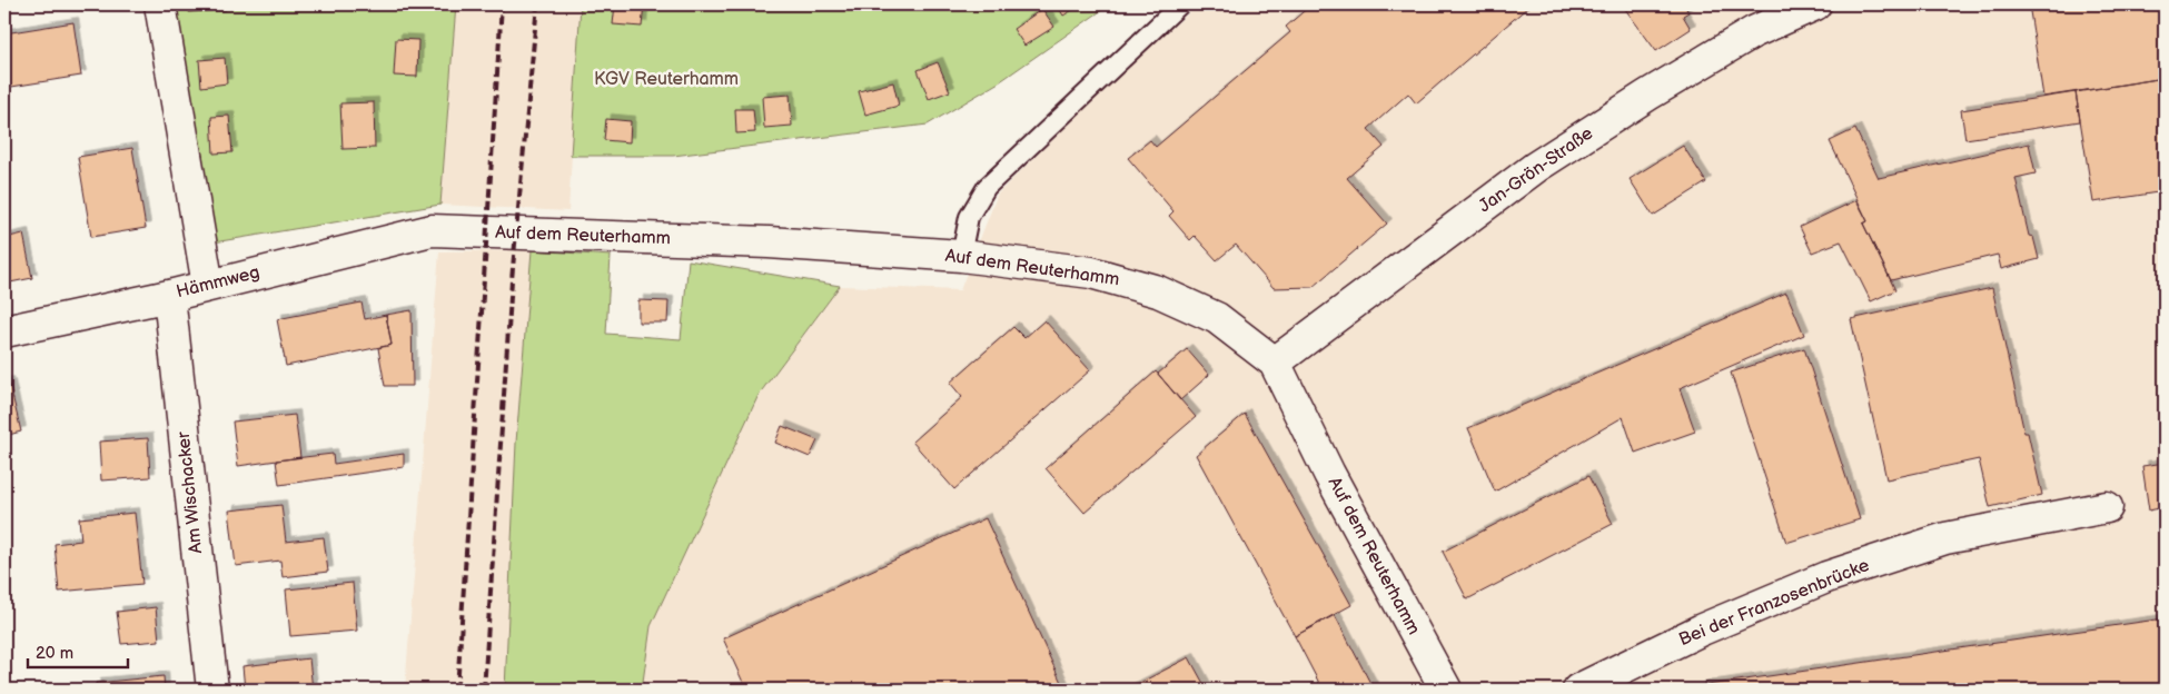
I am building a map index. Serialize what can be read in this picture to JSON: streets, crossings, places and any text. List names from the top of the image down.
{
  "streets": {
    "street": [
      "Jan-Grön-Straße",
      "Auf dem Reuterhamm",
      "Hämmweg",
      "Am Wischacker",
      "Bei der Franzosenbrücke"
    ]
  },
  "crossings": [
    ["Jan-Grön-Straße", "Auf dem Reuterhamm"],
    ["Auf dem Reuterhamm", "Hämmweg"],
    ["Hämmweg", "Am Wischacker"]
  ],
  "parks": ["KGV Reuterhamm"],
  "scale_bar": "20 m"
}
